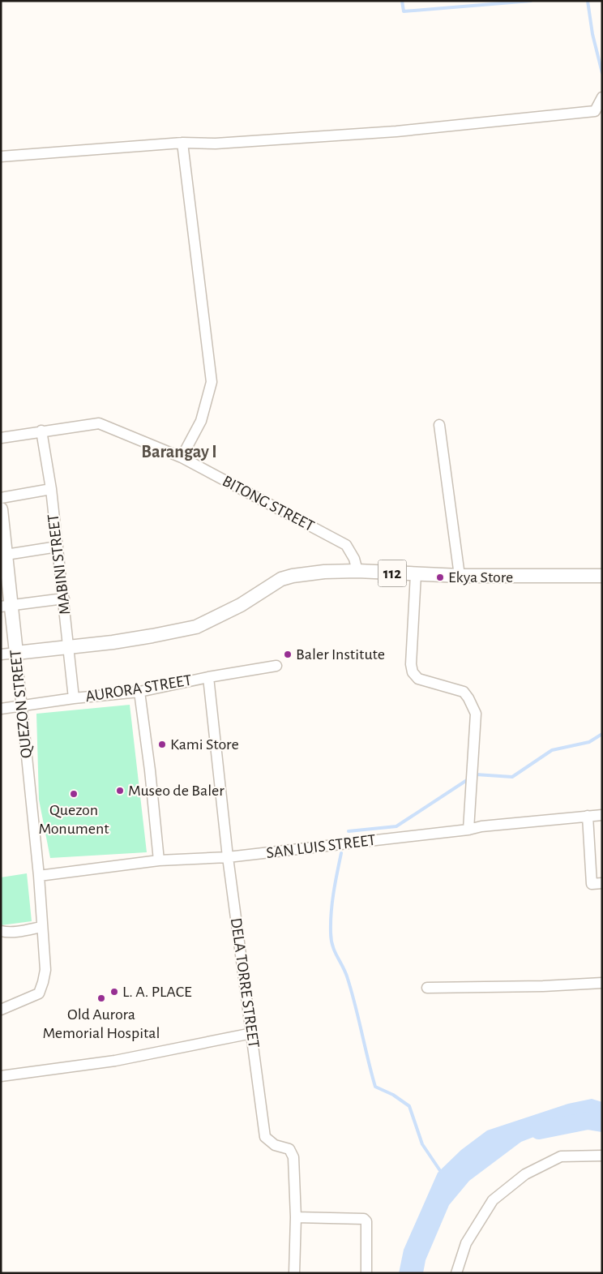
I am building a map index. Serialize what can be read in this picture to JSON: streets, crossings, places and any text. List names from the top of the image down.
{
  "streets": {
    "main road": ["112", "QUEZON STREET"],
    "street": [
      "BITONG STREET",
      "MABINI STREET",
      "AURORA STREET",
      "SAN LUIS STREET",
      "DELA TORRE STREET"
    ]
  },
  "crossings": [
    ["BITONG STREET", "MABINI STREET"],
    ["BITONG STREET", "112"],
    ["MABINI STREET", "112"],
    ["MABINI STREET", "AURORA STREET"],
    ["112", "QUEZON STREET"],
    ["AURORA STREET", "QUEZON STREET"],
    ["AURORA STREET", "DELA TORRE STREET"],
    ["QUEZON STREET", "SAN LUIS STREET"],
    ["SAN LUIS STREET", "DELA TORRE STREET"]
  ],
  "districts": ["Barangay I"],
  "places": [
    "Ekya Store",
    "Baler Institute",
    "Kami Store",
    "Museo de Baler",
    "Quezon Monument",
    "L. A. PLACE",
    "Old Aurora Memorial Hospital"
  ]
}
